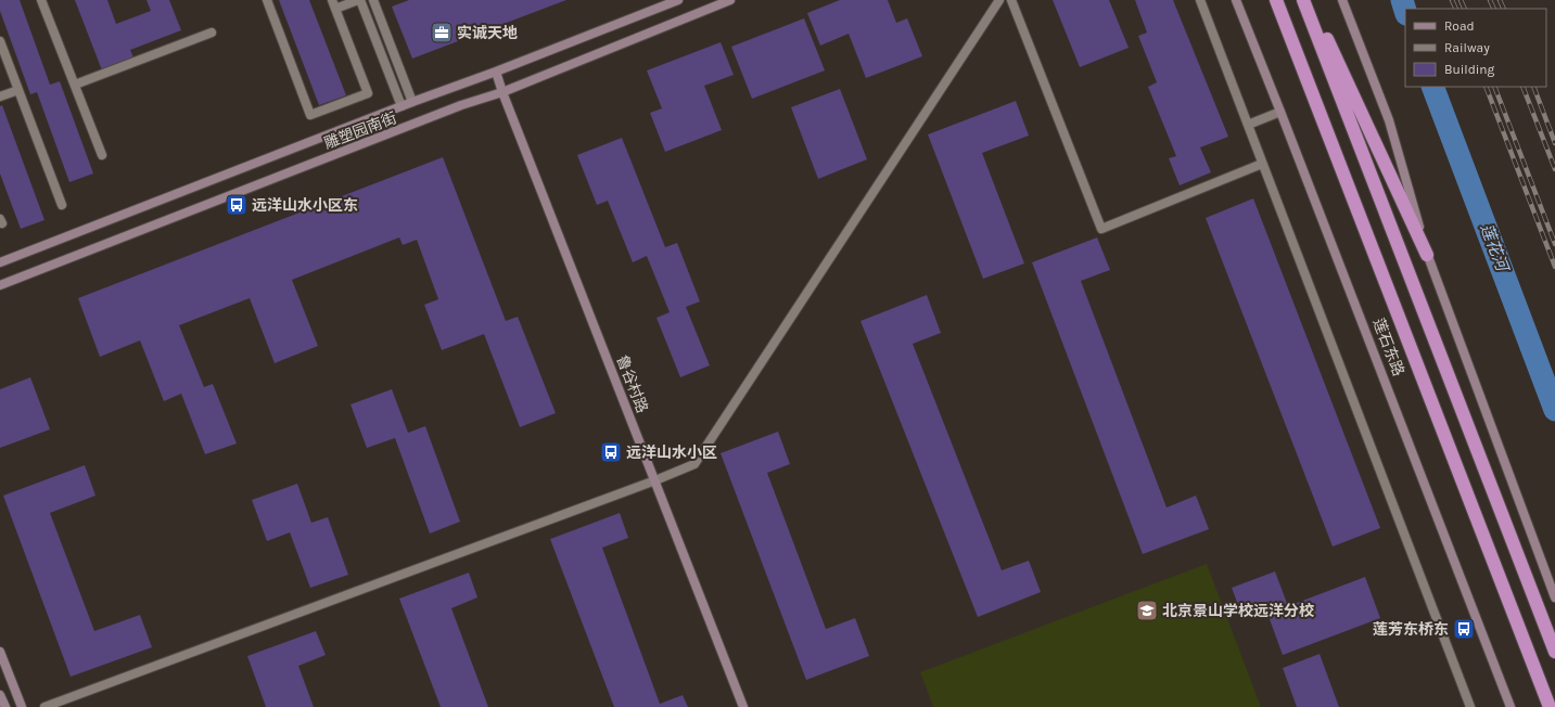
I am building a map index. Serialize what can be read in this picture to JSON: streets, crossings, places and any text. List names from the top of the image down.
{
  "streets": {
    "highway": ["莲石东路"],
    "street": ["雕塑园南街", "鲁谷村路"]
  },
  "crossings": [
    ["雕塑园南街", "鲁谷村路"]
  ],
  "water": ["莲花河"],
  "places": {
    "office": ["实诚天地"],
    "bus stop": ["远洋山水小区东", "远洋山水小区", "莲芳东桥东"],
    "school or university": ["北京景山学校远洋分校"]
  },
  "legend": ["Road", "Railway", "Building"]
}
